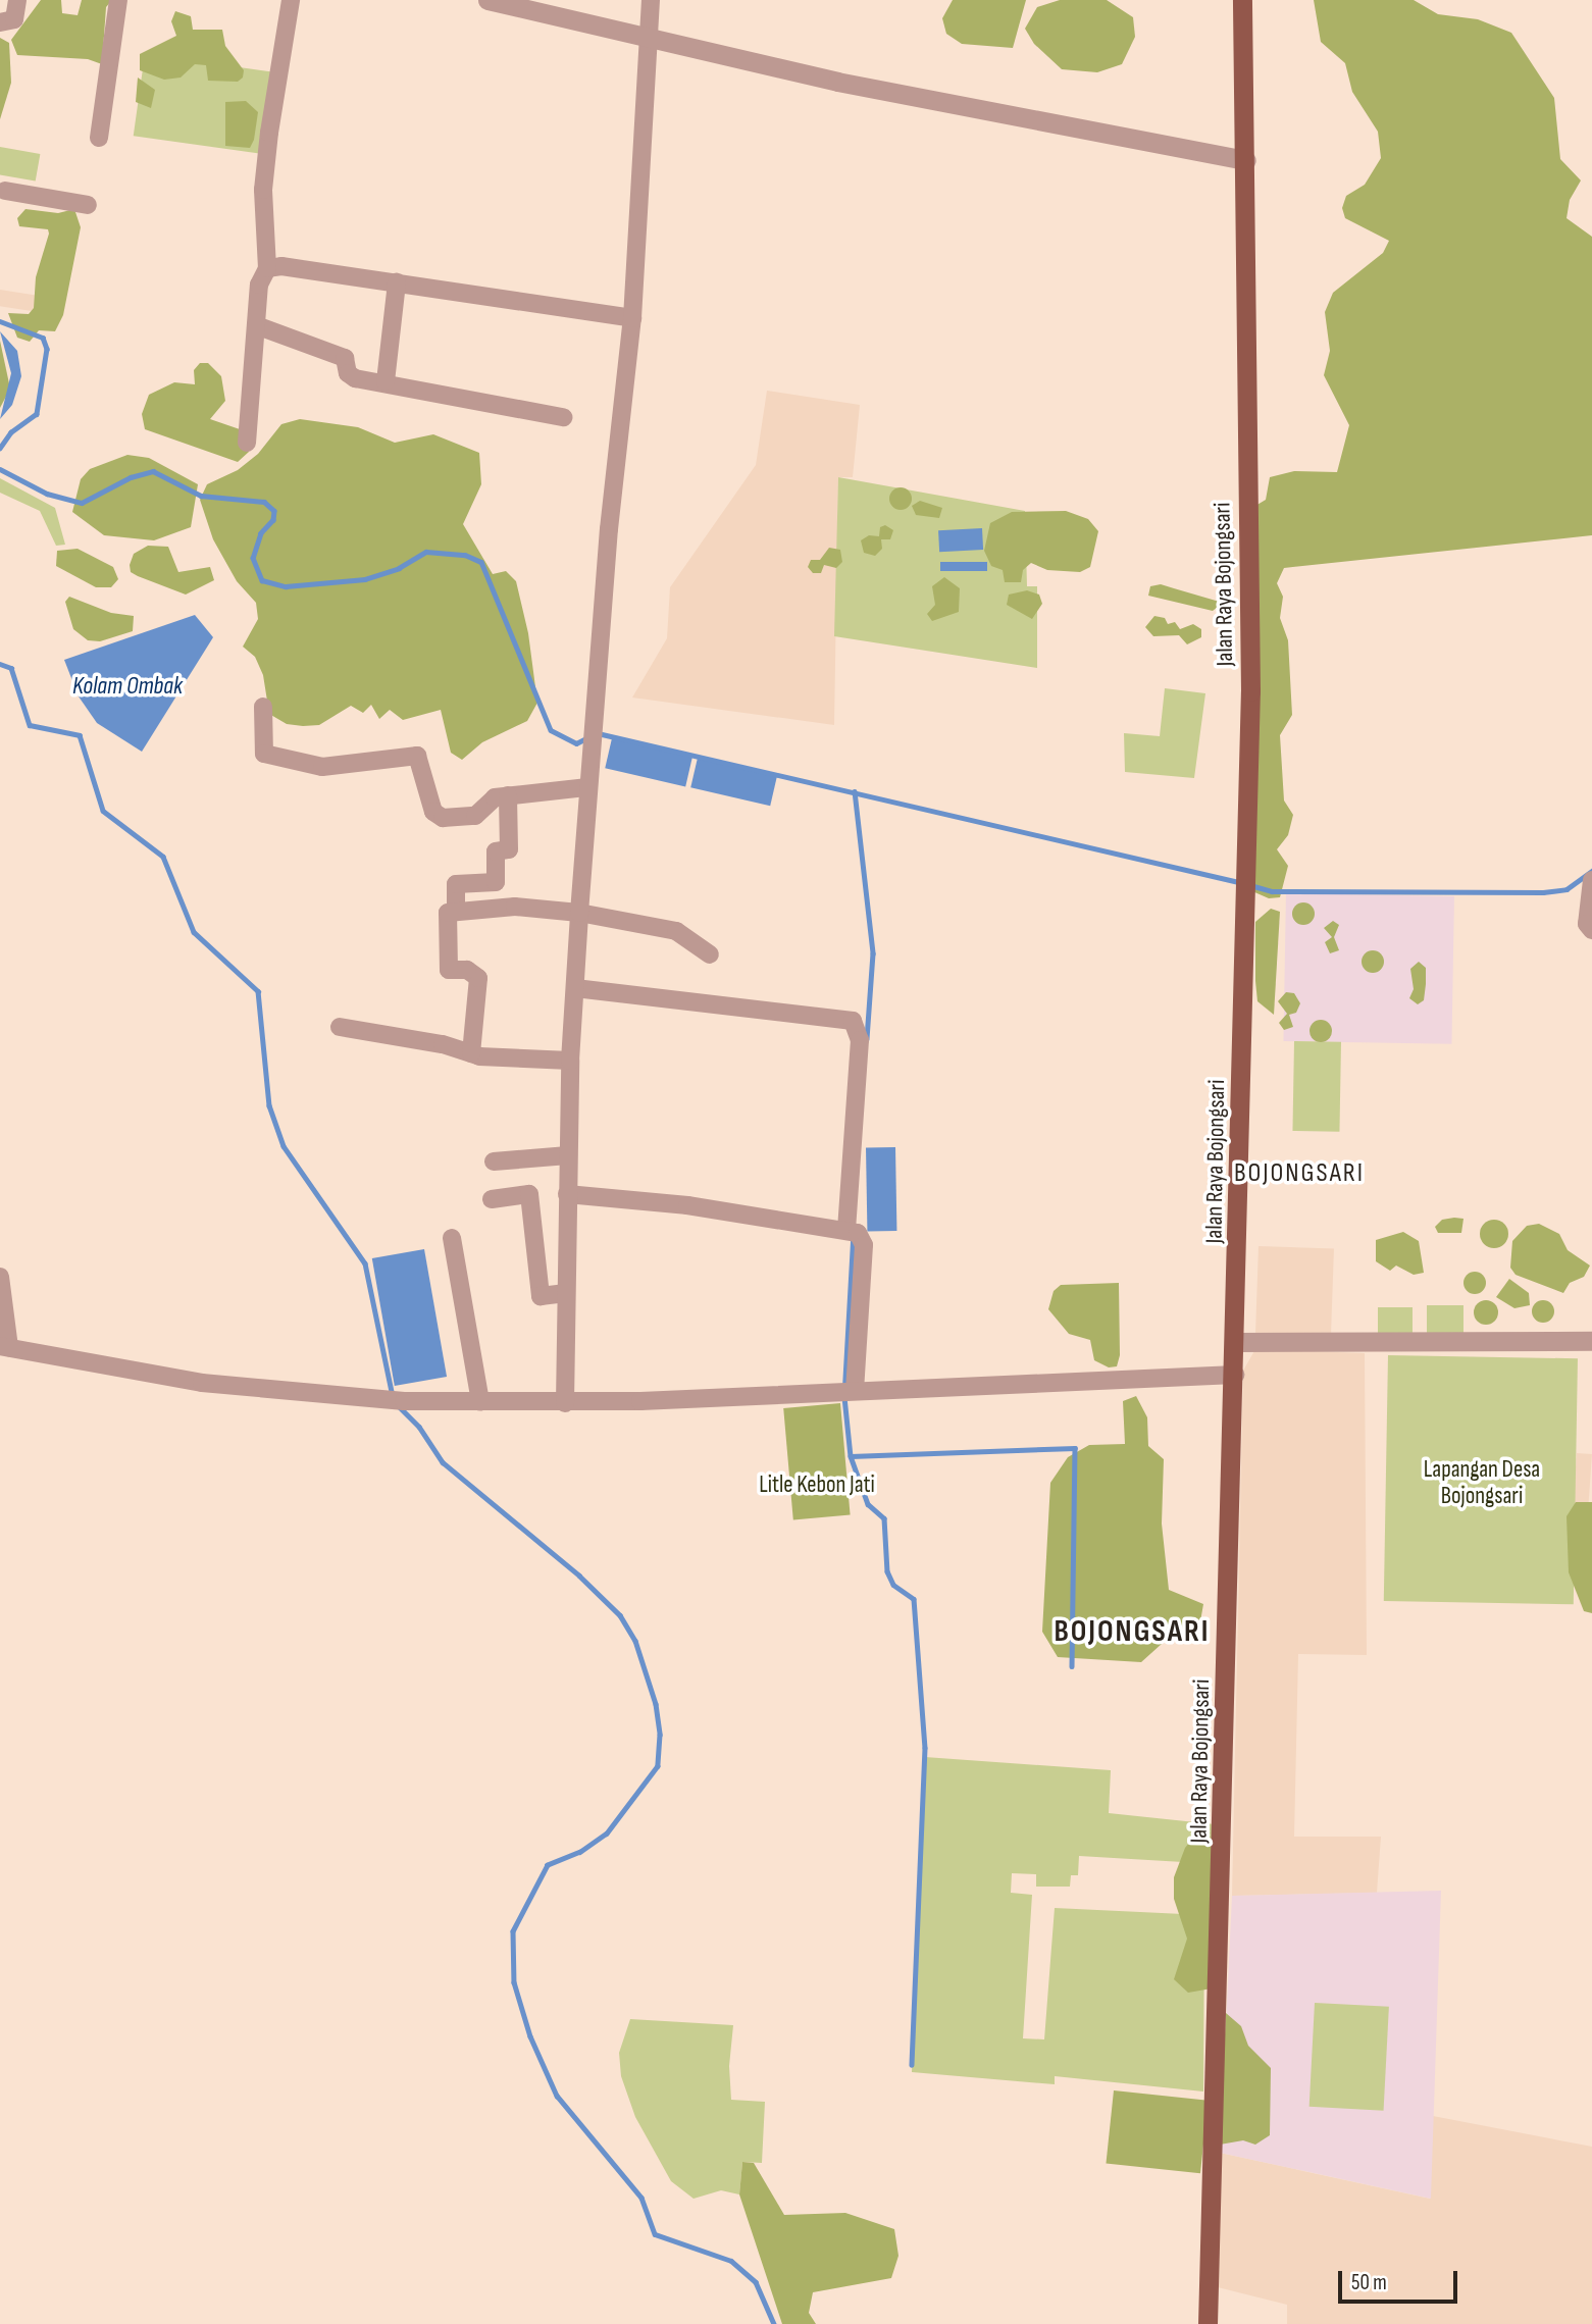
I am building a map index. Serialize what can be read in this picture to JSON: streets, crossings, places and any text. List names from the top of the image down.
{
  "streets": {
    "main road": ["Jalan Raya Bojongsari"]
  },
  "districts": ["BOJONGSARI", "BOJONGSARI"],
  "water": ["Kolam Ombak"],
  "parks": ["Lapangan Desa Bojongsari", "Litle Kebon Jati"],
  "scale_bar": "50 m"
}
